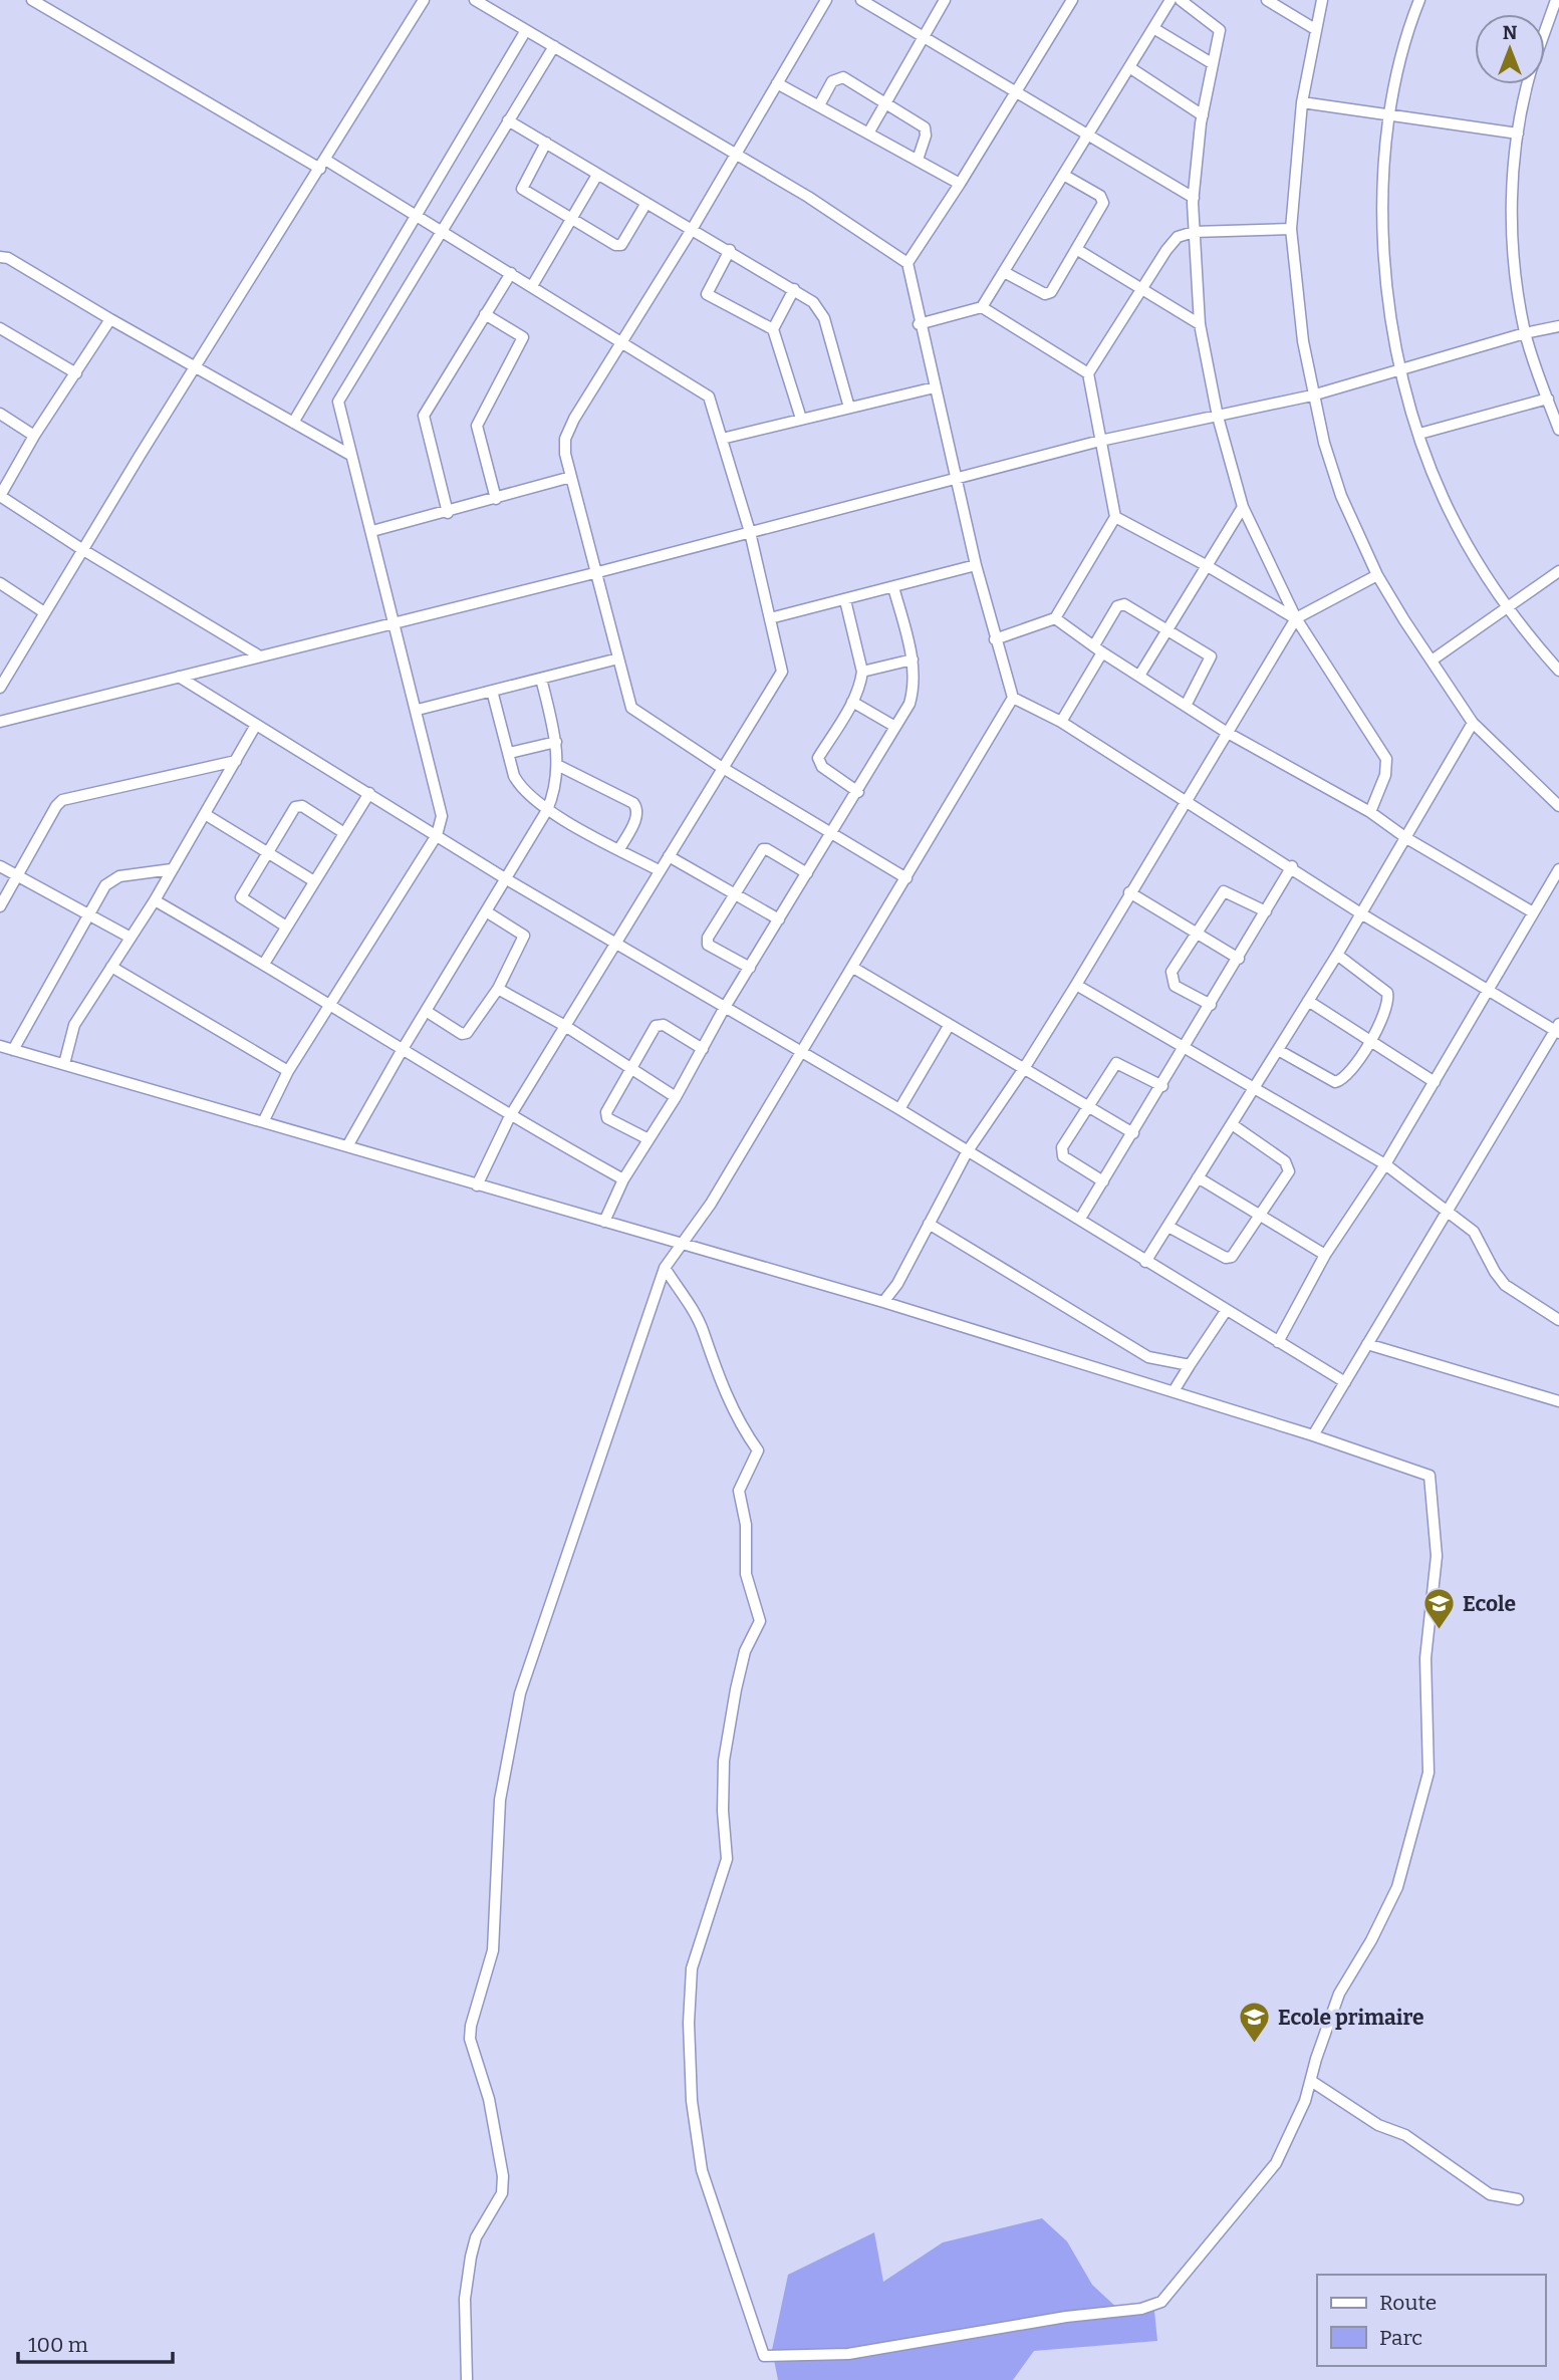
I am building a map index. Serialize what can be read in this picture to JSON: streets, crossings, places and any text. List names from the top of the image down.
{
  "places": {
    "school or university": ["Ecole", "Ecole primaire"]
  },
  "legend": ["Route", "Parc"],
  "scale_bar": "100 m",
  "north": "top"
}
